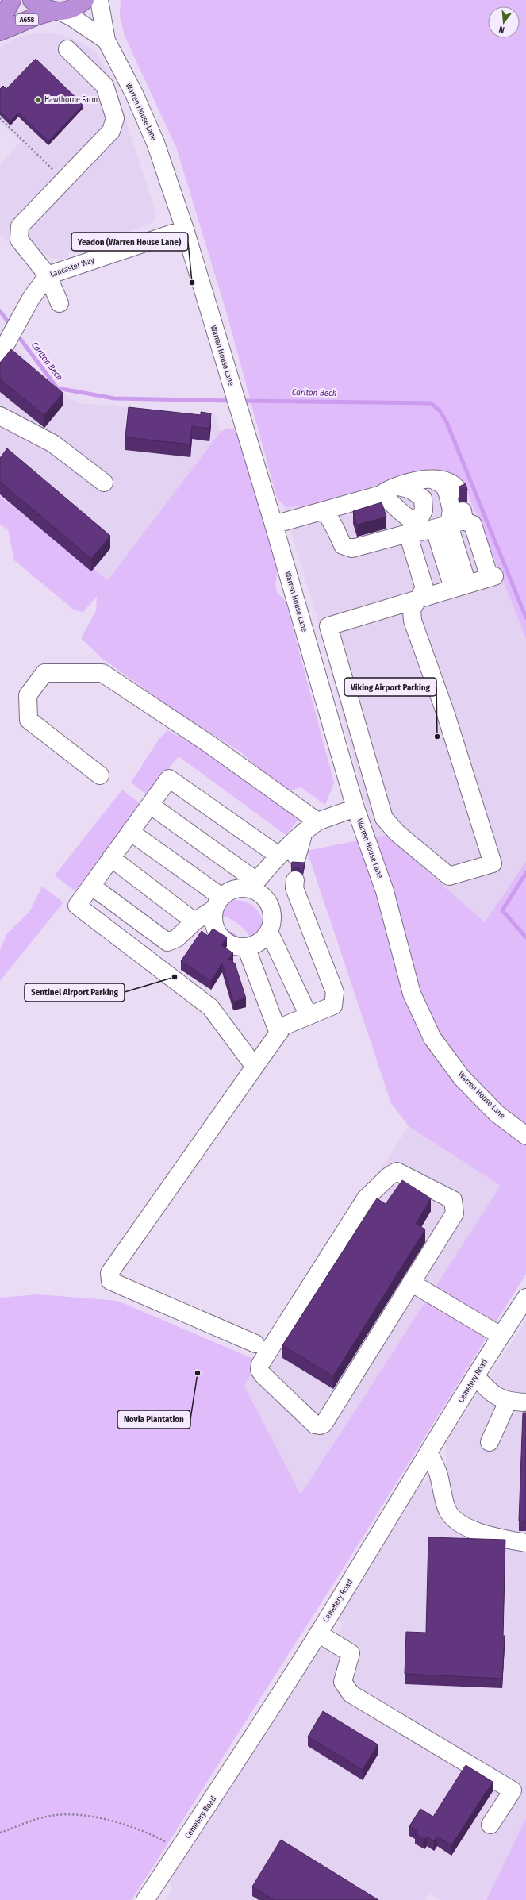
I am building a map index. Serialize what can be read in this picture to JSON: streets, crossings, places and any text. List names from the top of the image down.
{
  "streets": {
    "highway": ["A658"],
    "street": ["Warren House Lane", "Lancaster Way", "Cemetery Road"]
  },
  "crossings": [
    ["A658", "Warren House Lane"],
    ["Warren House Lane", "Lancaster Way"]
  ],
  "water": ["Carlton Beck"],
  "places": [
    "Hawthorne Farm",
    "Yeadon (Warren House Lane)",
    "Viking Airport Parking",
    "Sentinel Airport Parking",
    "Novia Plantation"
  ],
  "north": "bottom"
}
